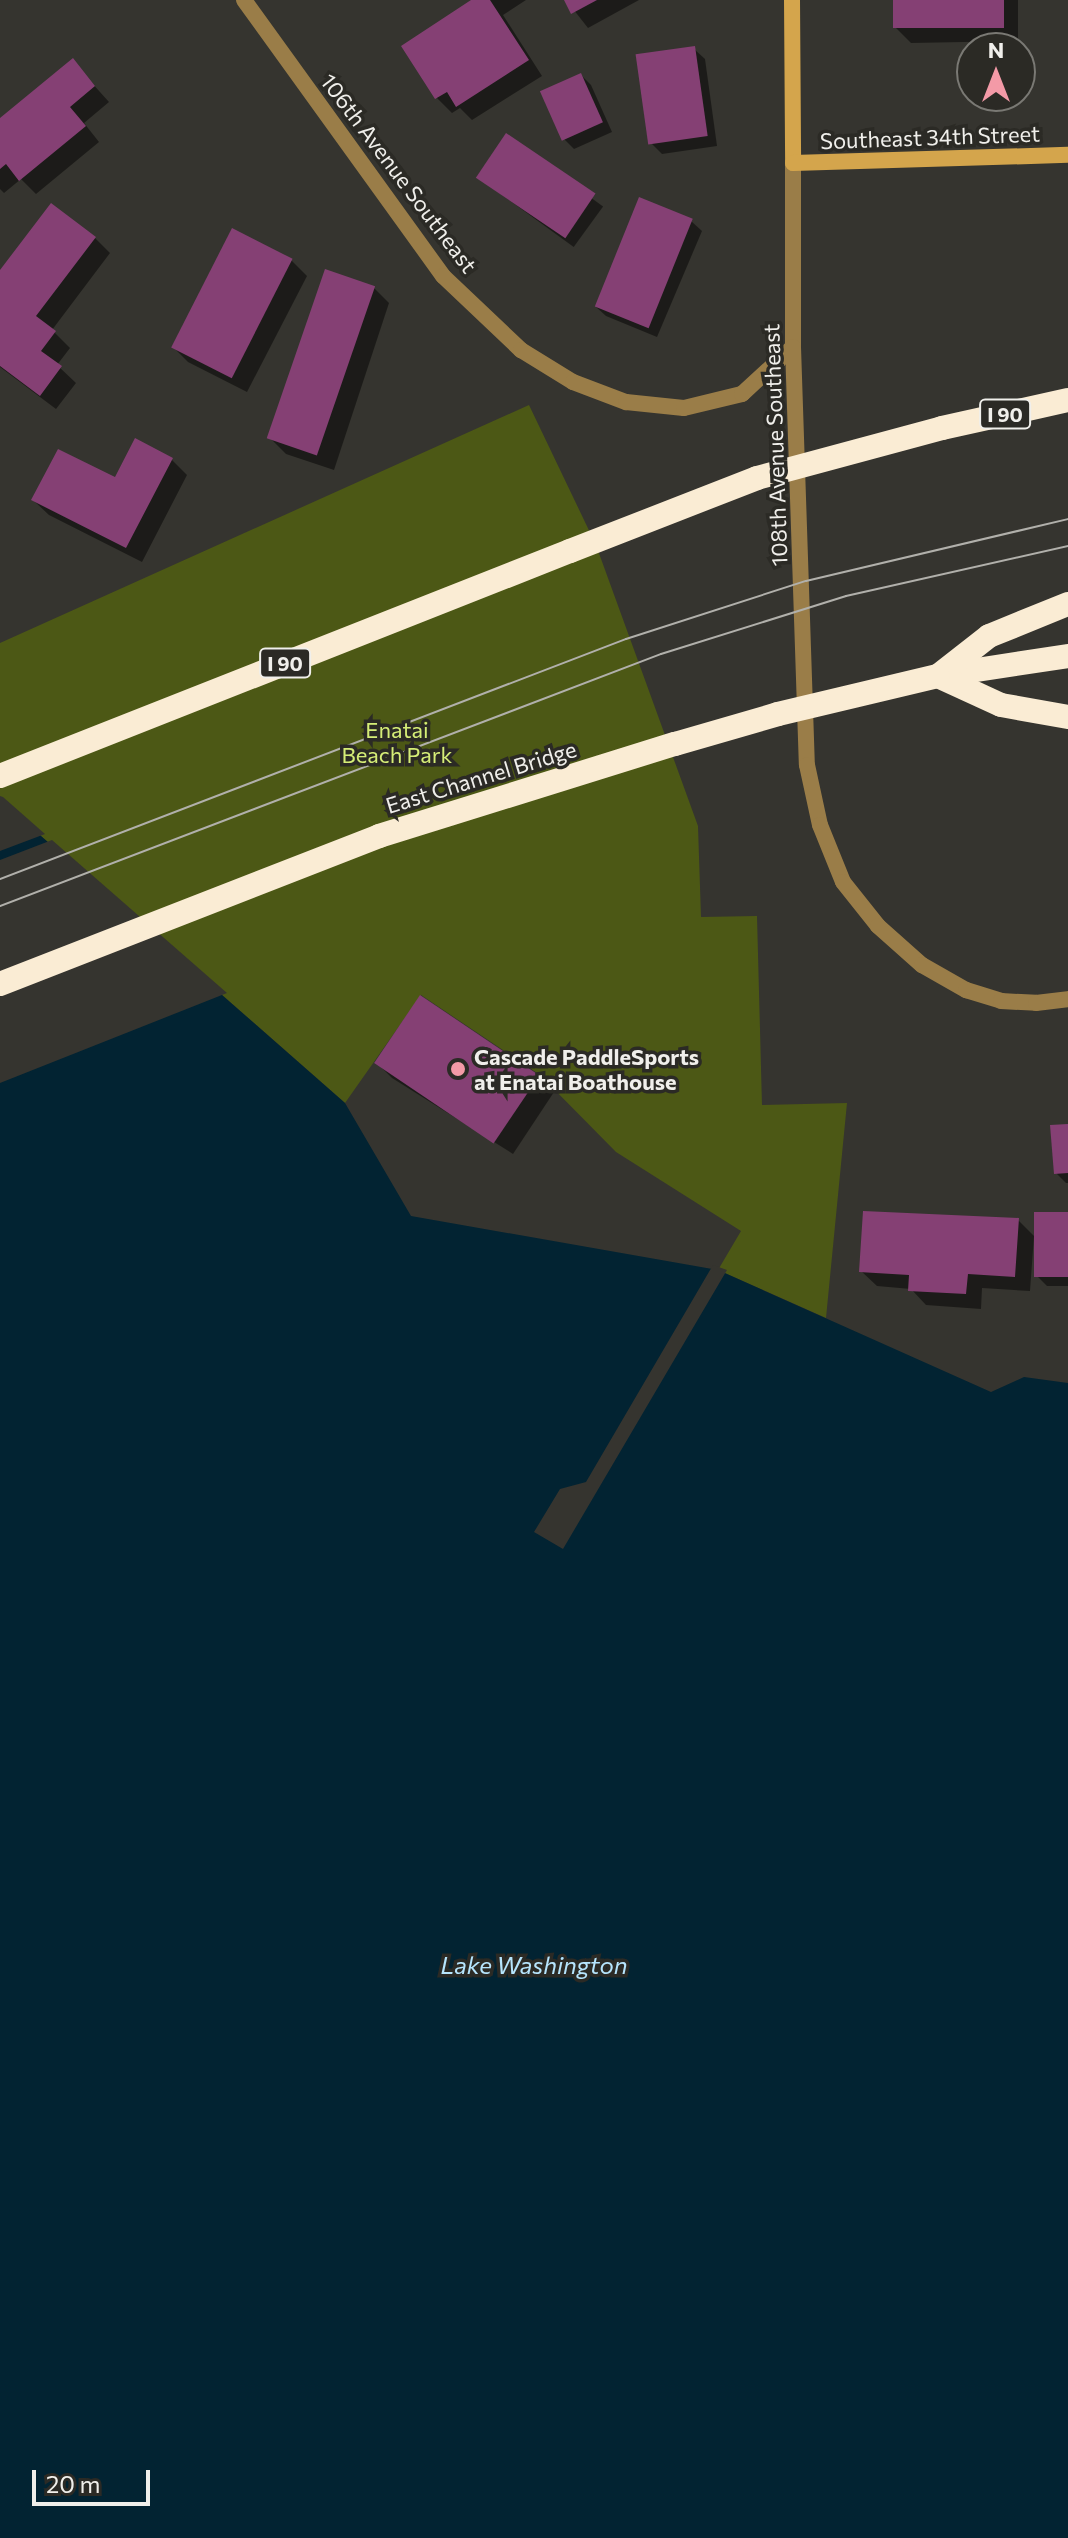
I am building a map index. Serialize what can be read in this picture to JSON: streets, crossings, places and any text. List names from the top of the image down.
{
  "streets": {
    "highway": ["I 90", "East Channel Bridge"],
    "street": ["Southeast 34th Street", "106th Avenue Southeast", "108th Avenue Southeast"]
  },
  "crossings": [
    ["Southeast 34th Street", "108th Avenue Southeast"],
    ["106th Avenue Southeast", "108th Avenue Southeast"]
  ],
  "water": ["Lake Washington"],
  "parks": ["Enatai Beach Park"],
  "places": ["Cascade PaddleSports at Enatai Boathouse"],
  "scale_bar": "20 m",
  "north": "top"
}
